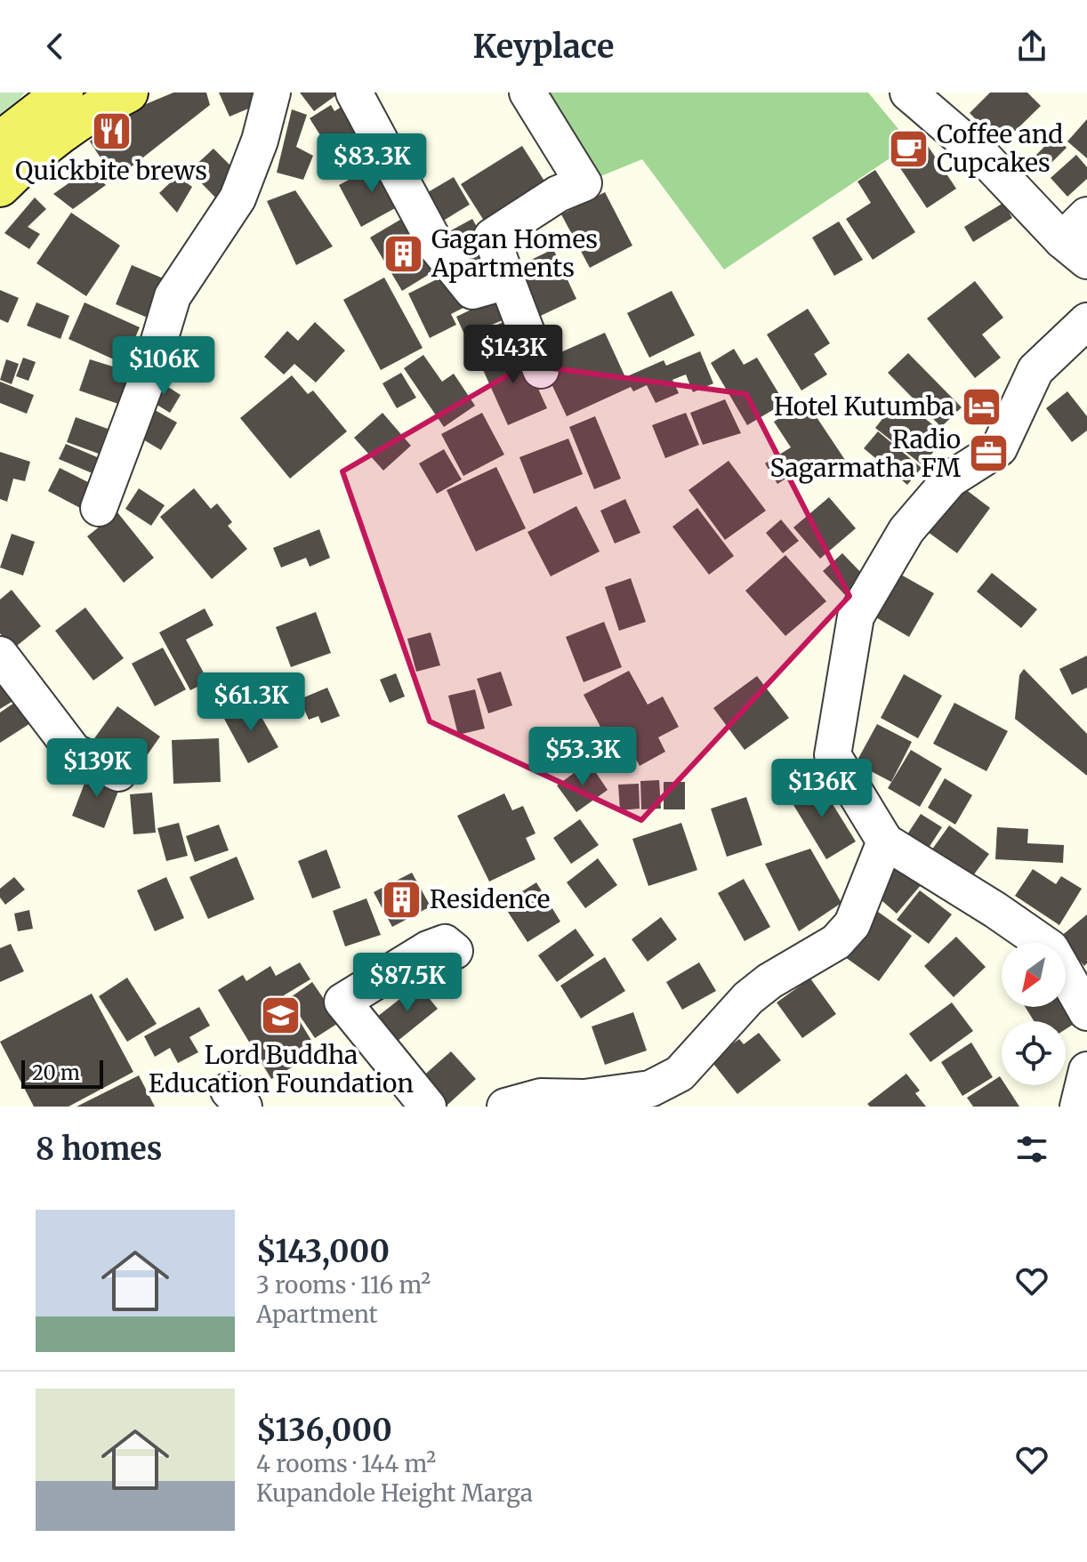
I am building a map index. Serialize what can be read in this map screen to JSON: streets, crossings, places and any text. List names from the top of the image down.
{
  "places": {
    "restaurant": ["Quickbite brews"],
    "cafe": ["Coffee and Cupcakes"],
    "building": ["Gagan Homes Apartments", "Residence"],
    "hotel": ["Hotel Kutumba"],
    "office": ["Radio Sagarmatha FM"],
    "school or university": ["Lord Buddha Education Foundation"]
  },
  "scale_bar": "20 m",
  "north": "bottom left",
  "page": {
    "header": "Keyplace",
    "price": [
      "$83.3K",
      "$143K",
      "$106K",
      "$61.3K",
      "$53.3K",
      "$139K",
      "$136K",
      "$87.5K"
    ],
    "scale": "20 m",
    "heading": "8 homes",
    "list": [
      {
        "name": "$143,000",
        "note": "3 rooms · 116 m² · Apartment"
      },
      {
        "name": "$136,000",
        "note": "4 rooms · 144 m² · Kupandole Height Marga"
      }
    ]
  }
}
